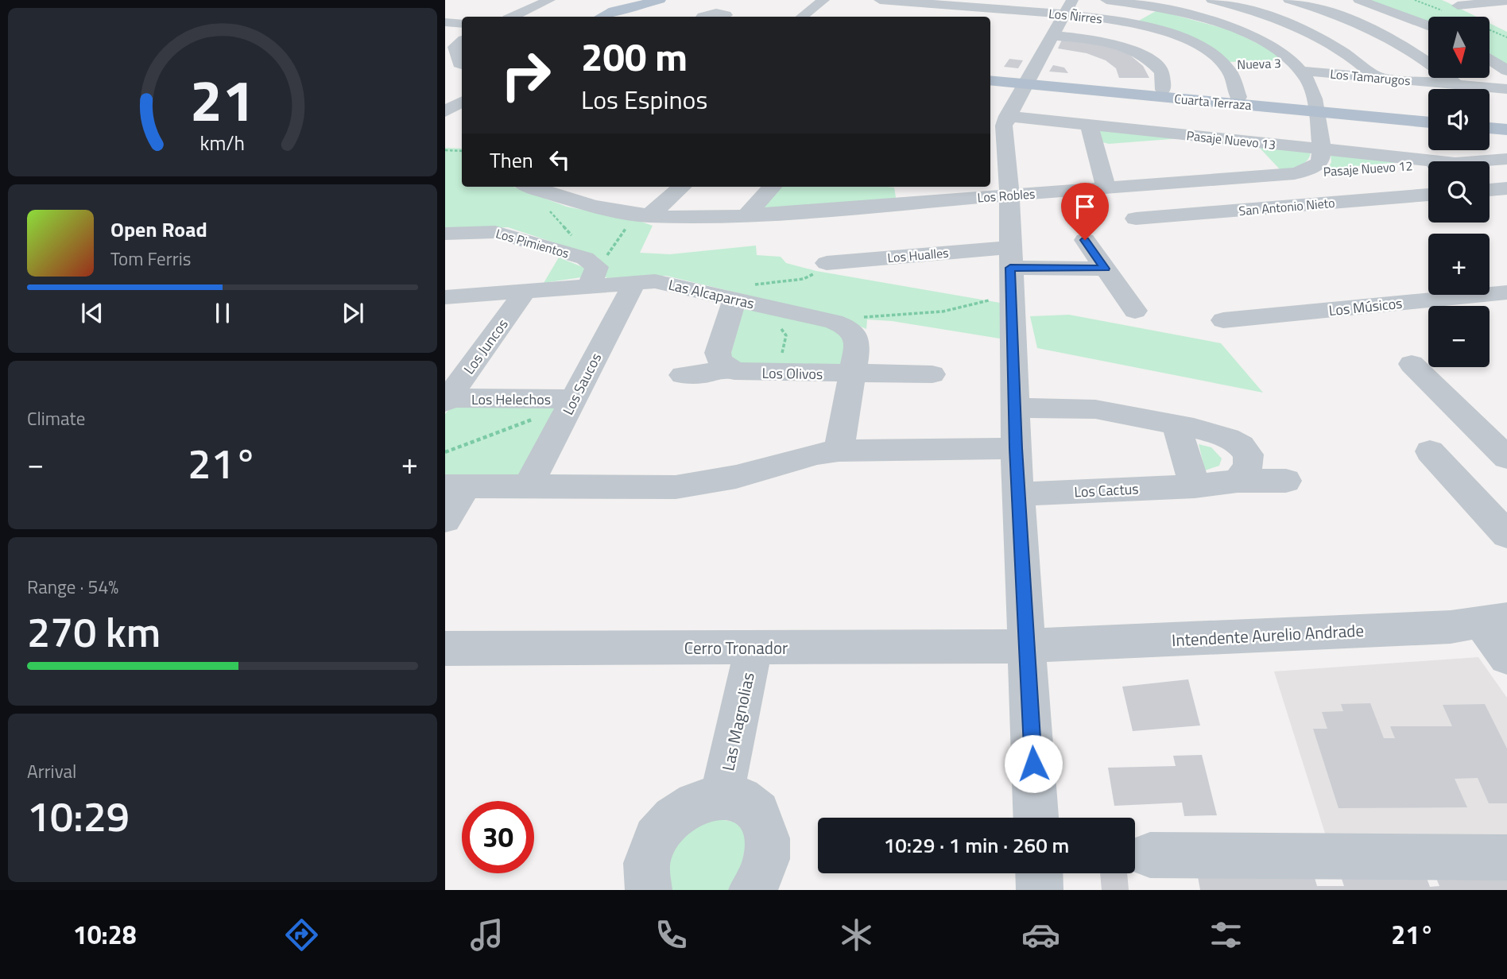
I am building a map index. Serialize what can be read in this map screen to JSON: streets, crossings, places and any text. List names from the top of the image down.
{
  "streets": {
    "main road": ["Cuarta Terraza"],
    "street": [
      "Los Ñirres",
      "Nueva 3",
      "Los Tamarugos",
      "Pasaje Nuevo 13",
      "Pasaje Nuevo 12",
      "Los Robles",
      "San Antonio Nieto",
      "Los Pimientos",
      "Los Hualles",
      "Las Alcaparras",
      "Los Músicos",
      "Los Juncos",
      "Los Olivos",
      "Los Saucos",
      "Los Helechos",
      "Los Cactus",
      "Intendente Aurelio Andrade",
      "Cerro Tronador",
      "Las Magnolias"
    ]
  },
  "crossings": [
    ["Los Ñirres", "Nueva 3"],
    ["Nueva 3", "Los Tamarugos"],
    ["Pasaje Nuevo 13", "Los Robles"],
    ["Pasaje Nuevo 12", "Los Robles"],
    ["Los Pimientos", "Las Alcaparras"],
    ["Las Alcaparras", "Los Juncos"],
    ["Las Alcaparras", "Los Saucos"],
    ["Los Juncos", "Los Helechos"],
    ["Los Saucos", "Los Helechos"],
    ["Intendente Aurelio Andrade", "Cerro Tronador"],
    ["Cerro Tronador", "Las Magnolias"]
  ],
  "north": "bottom",
  "page": {
    "map_buttons": ["+", "−"],
    "turn": ["200 m", "Los Espinos"],
    "then": "Then",
    "song": ["Open Road", "Tom Ferris"],
    "tile": [
      "Climate",
      ["Range · 54%", "270 km"],
      ["Arrival", "10:29"]
    ],
    "heat": ["−", "21°", "+"],
    "limit": "30",
    "trip": "10:29 · 1 min · 260 m",
    "tabs": ["10:28", "21°"],
    "gauge": ["21", "km/h"]
  }
}
